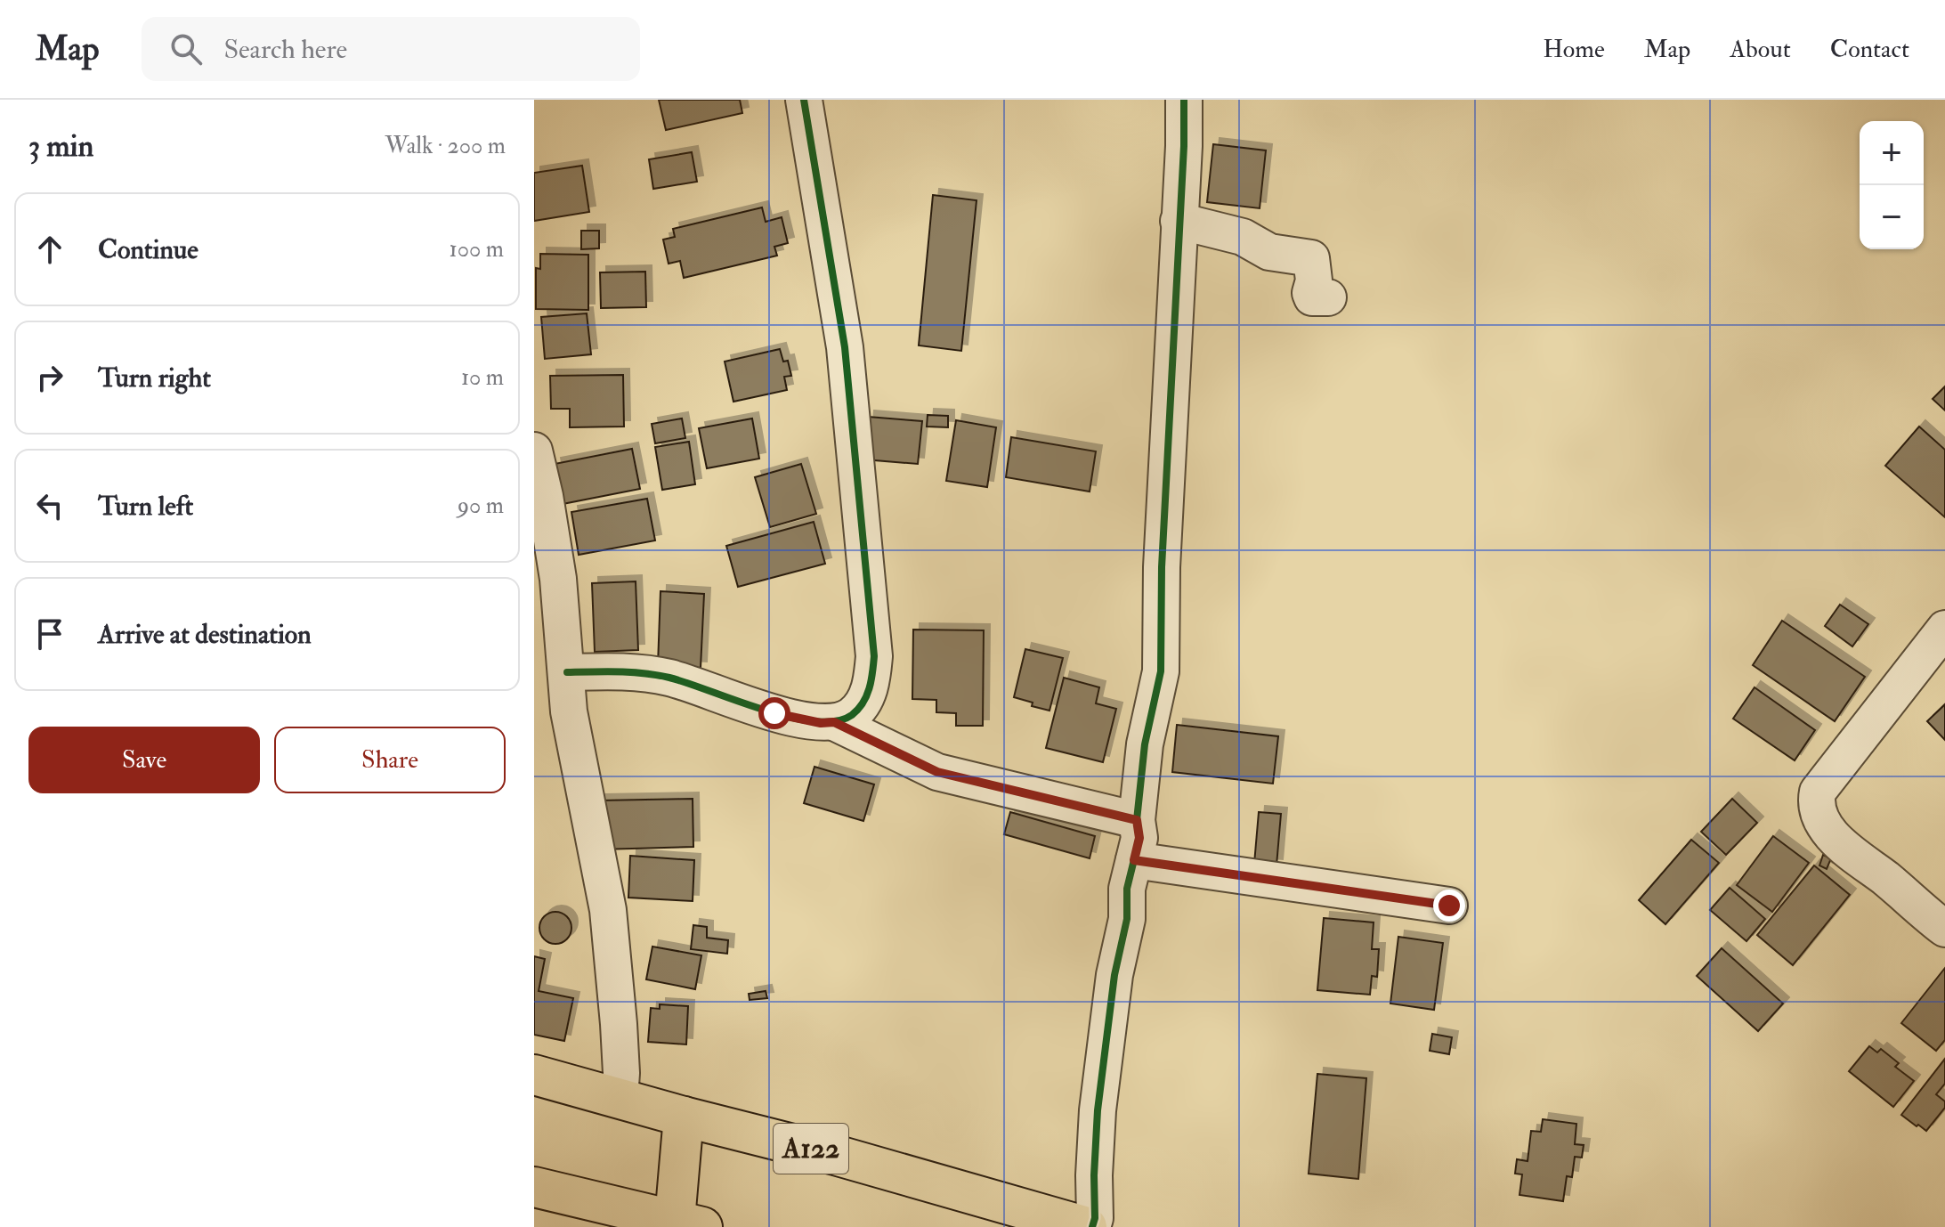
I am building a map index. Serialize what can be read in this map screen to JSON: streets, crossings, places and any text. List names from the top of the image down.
{
  "streets": {
    "highway": ["A122"]
  },
  "page": {
    "header": "Map",
    "search": "Search here",
    "nav": [
      "Home",
      "Map",
      "About",
      "Contact"
    ],
    "heading": ["3 min", "Walk · 200 m"],
    "map_buttons": ["+", "−"],
    "list": [
      ["Continue", "100 m"],
      ["Turn right", "10 m"],
      ["Turn left", "90 m"],
      "Arrive at destination"
    ],
    "buttons": ["Save", "Share"]
  }
}
